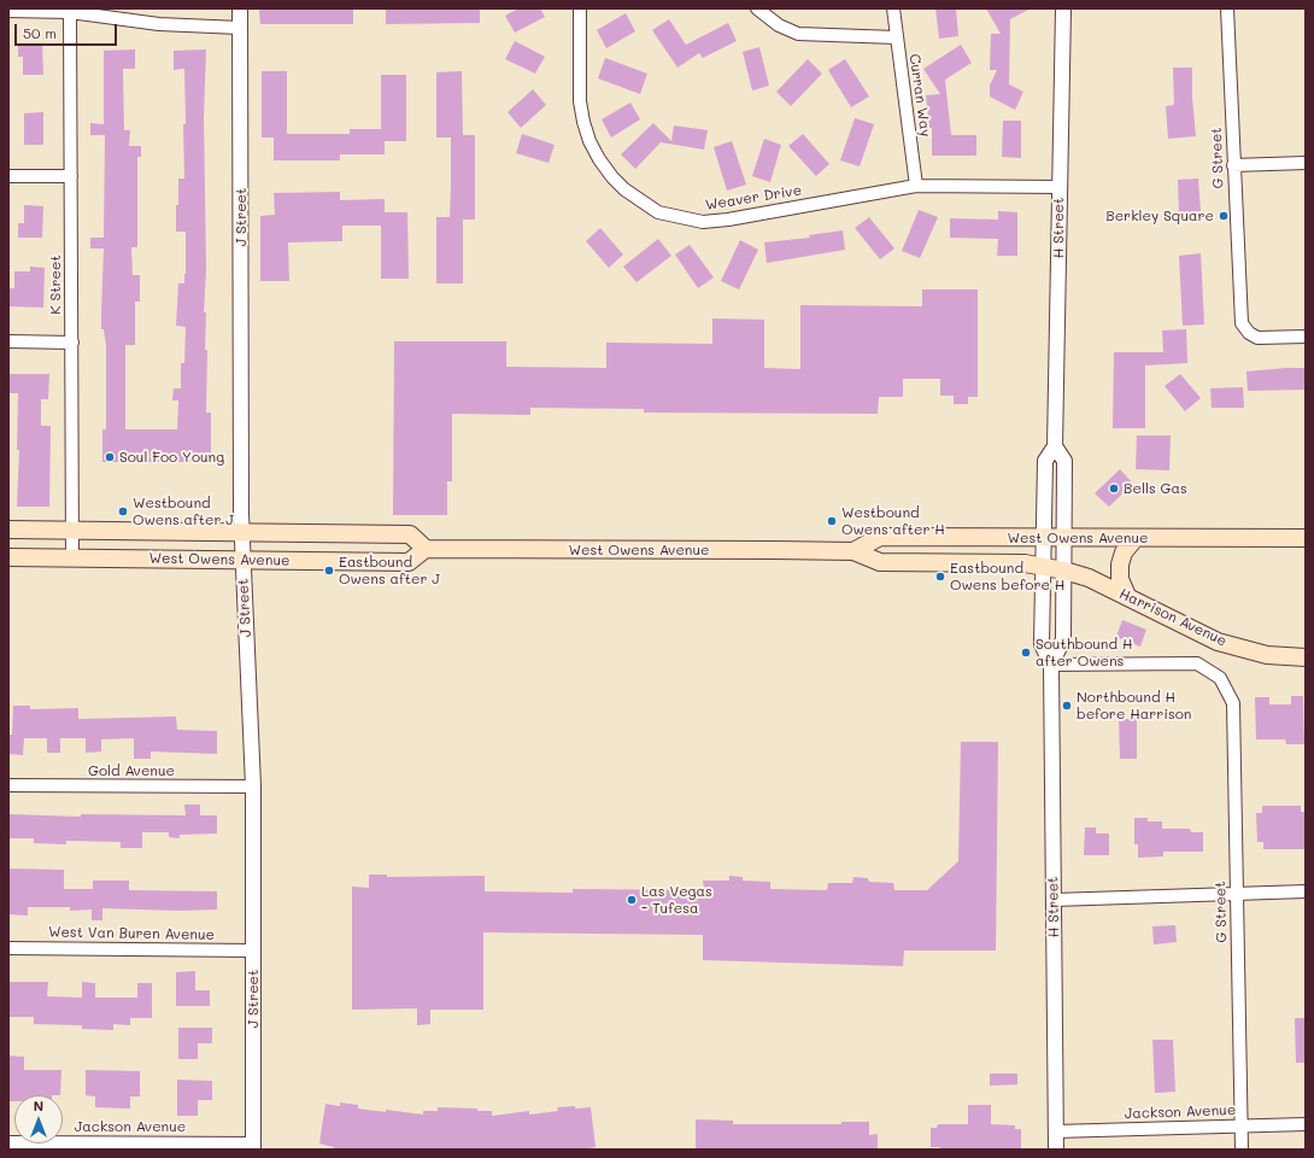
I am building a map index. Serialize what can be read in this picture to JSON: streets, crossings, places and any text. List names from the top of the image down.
{
  "streets": {
    "main road": ["West Owens Avenue", "Harrison Avenue"],
    "street": [
      "Curran Way",
      "G Street",
      "Weaver Drive",
      "J Street",
      "H Street",
      "K Street",
      "Gold Avenue",
      "West Van Buren Avenue",
      "Jackson Avenue"
    ]
  },
  "crossings": [
    ["Curran Way", "Weaver Drive"],
    ["G Street", "H Street"],
    ["G Street", "Jackson Avenue"],
    ["Weaver Drive", "H Street"],
    ["J Street", "West Owens Avenue"],
    ["J Street", "Gold Avenue"],
    ["J Street", "West Van Buren Avenue"],
    ["J Street", "Jackson Avenue"],
    ["H Street", "West Owens Avenue"],
    ["H Street", "Harrison Avenue"],
    ["H Street", "Jackson Avenue"],
    ["K Street", "West Owens Avenue"],
    ["West Owens Avenue", "Harrison Avenue"]
  ],
  "places": [
    "Berkley Square",
    "Soul Foo Young",
    "Bells Gas",
    "Westbound Owens after J",
    "Westbound Owens after H",
    "Eastbound Owens after J",
    "Eastbound Owens before H",
    "Southbound H after Owens",
    "Northbound H before Harrison",
    "Las Vegas - Tufesa"
  ],
  "scale_bar": "50 m",
  "north": "top"
}
